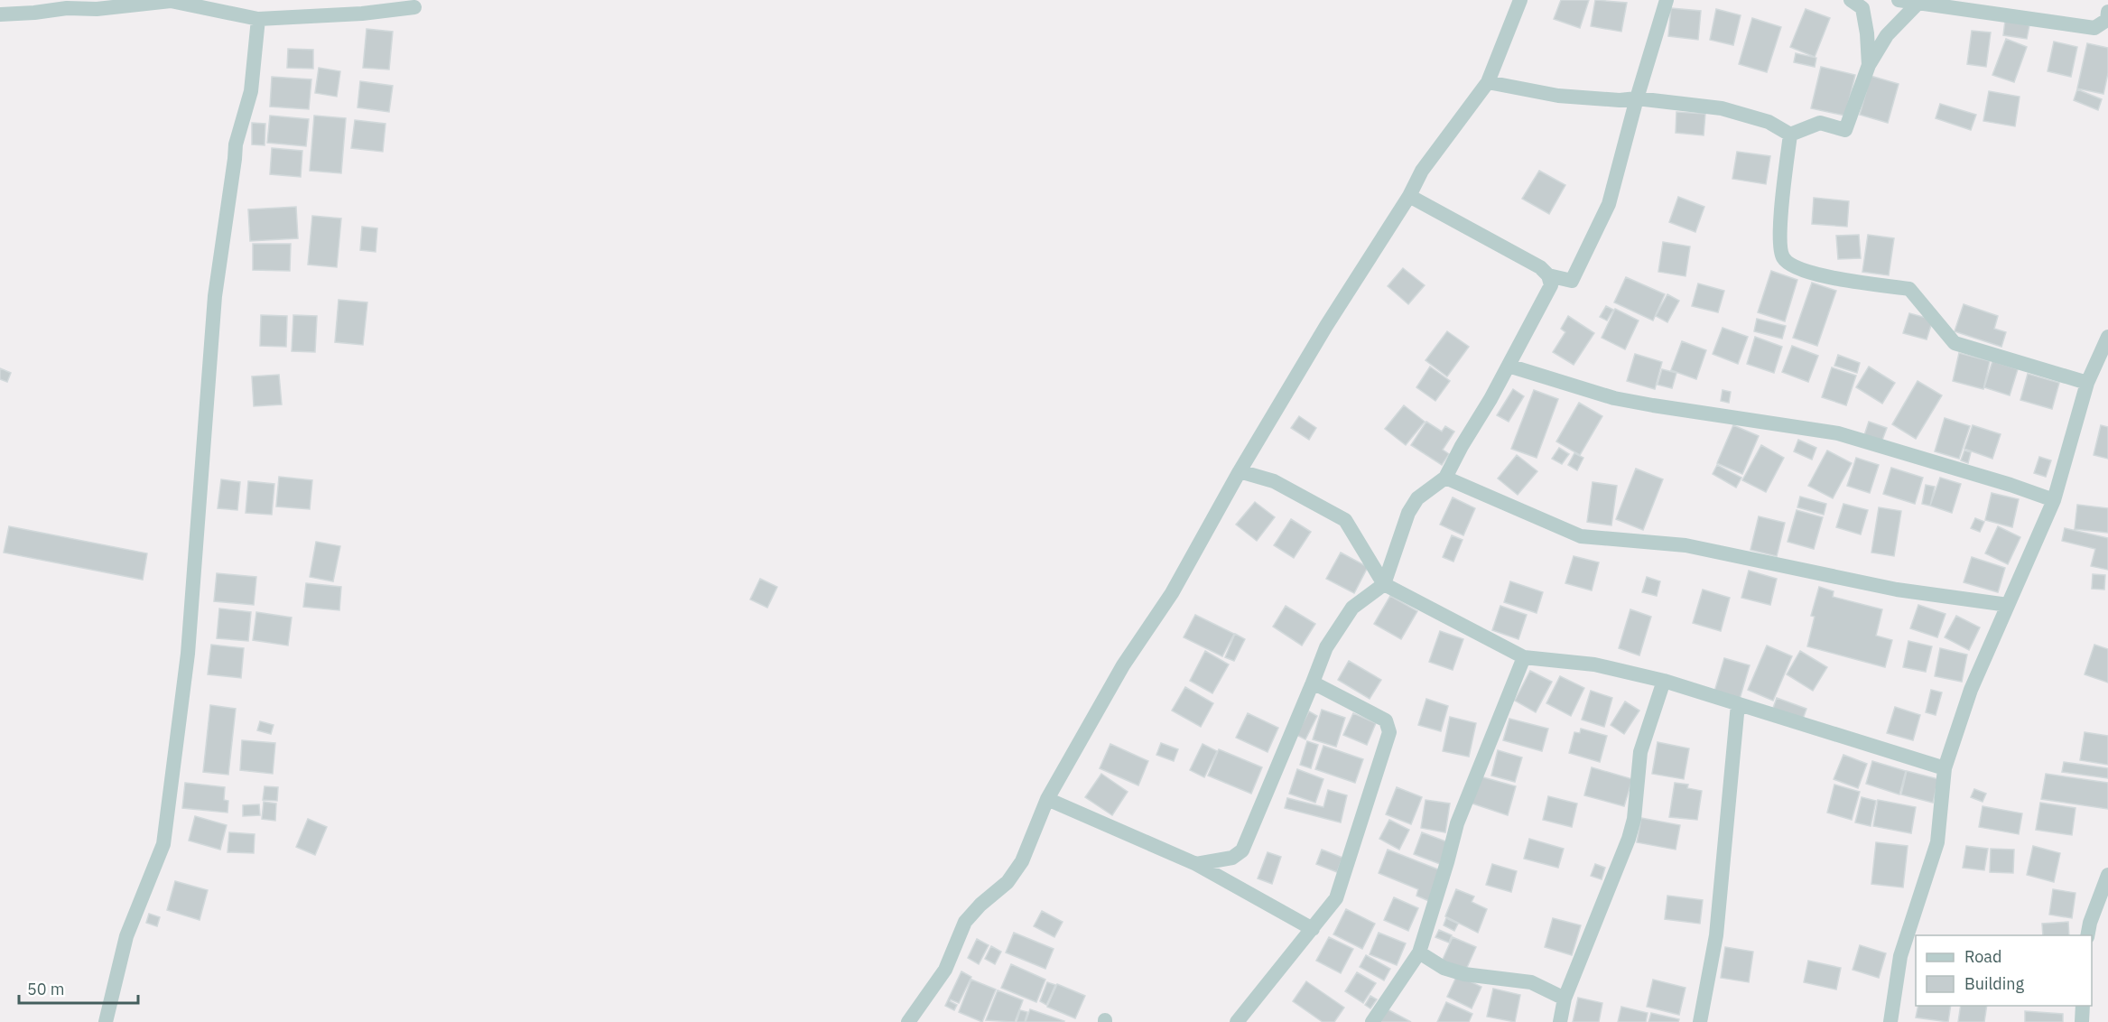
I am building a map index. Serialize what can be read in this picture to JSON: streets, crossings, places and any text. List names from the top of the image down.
{
  "legend": ["Road", "Building"],
  "scale_bar": "50 m"
}
